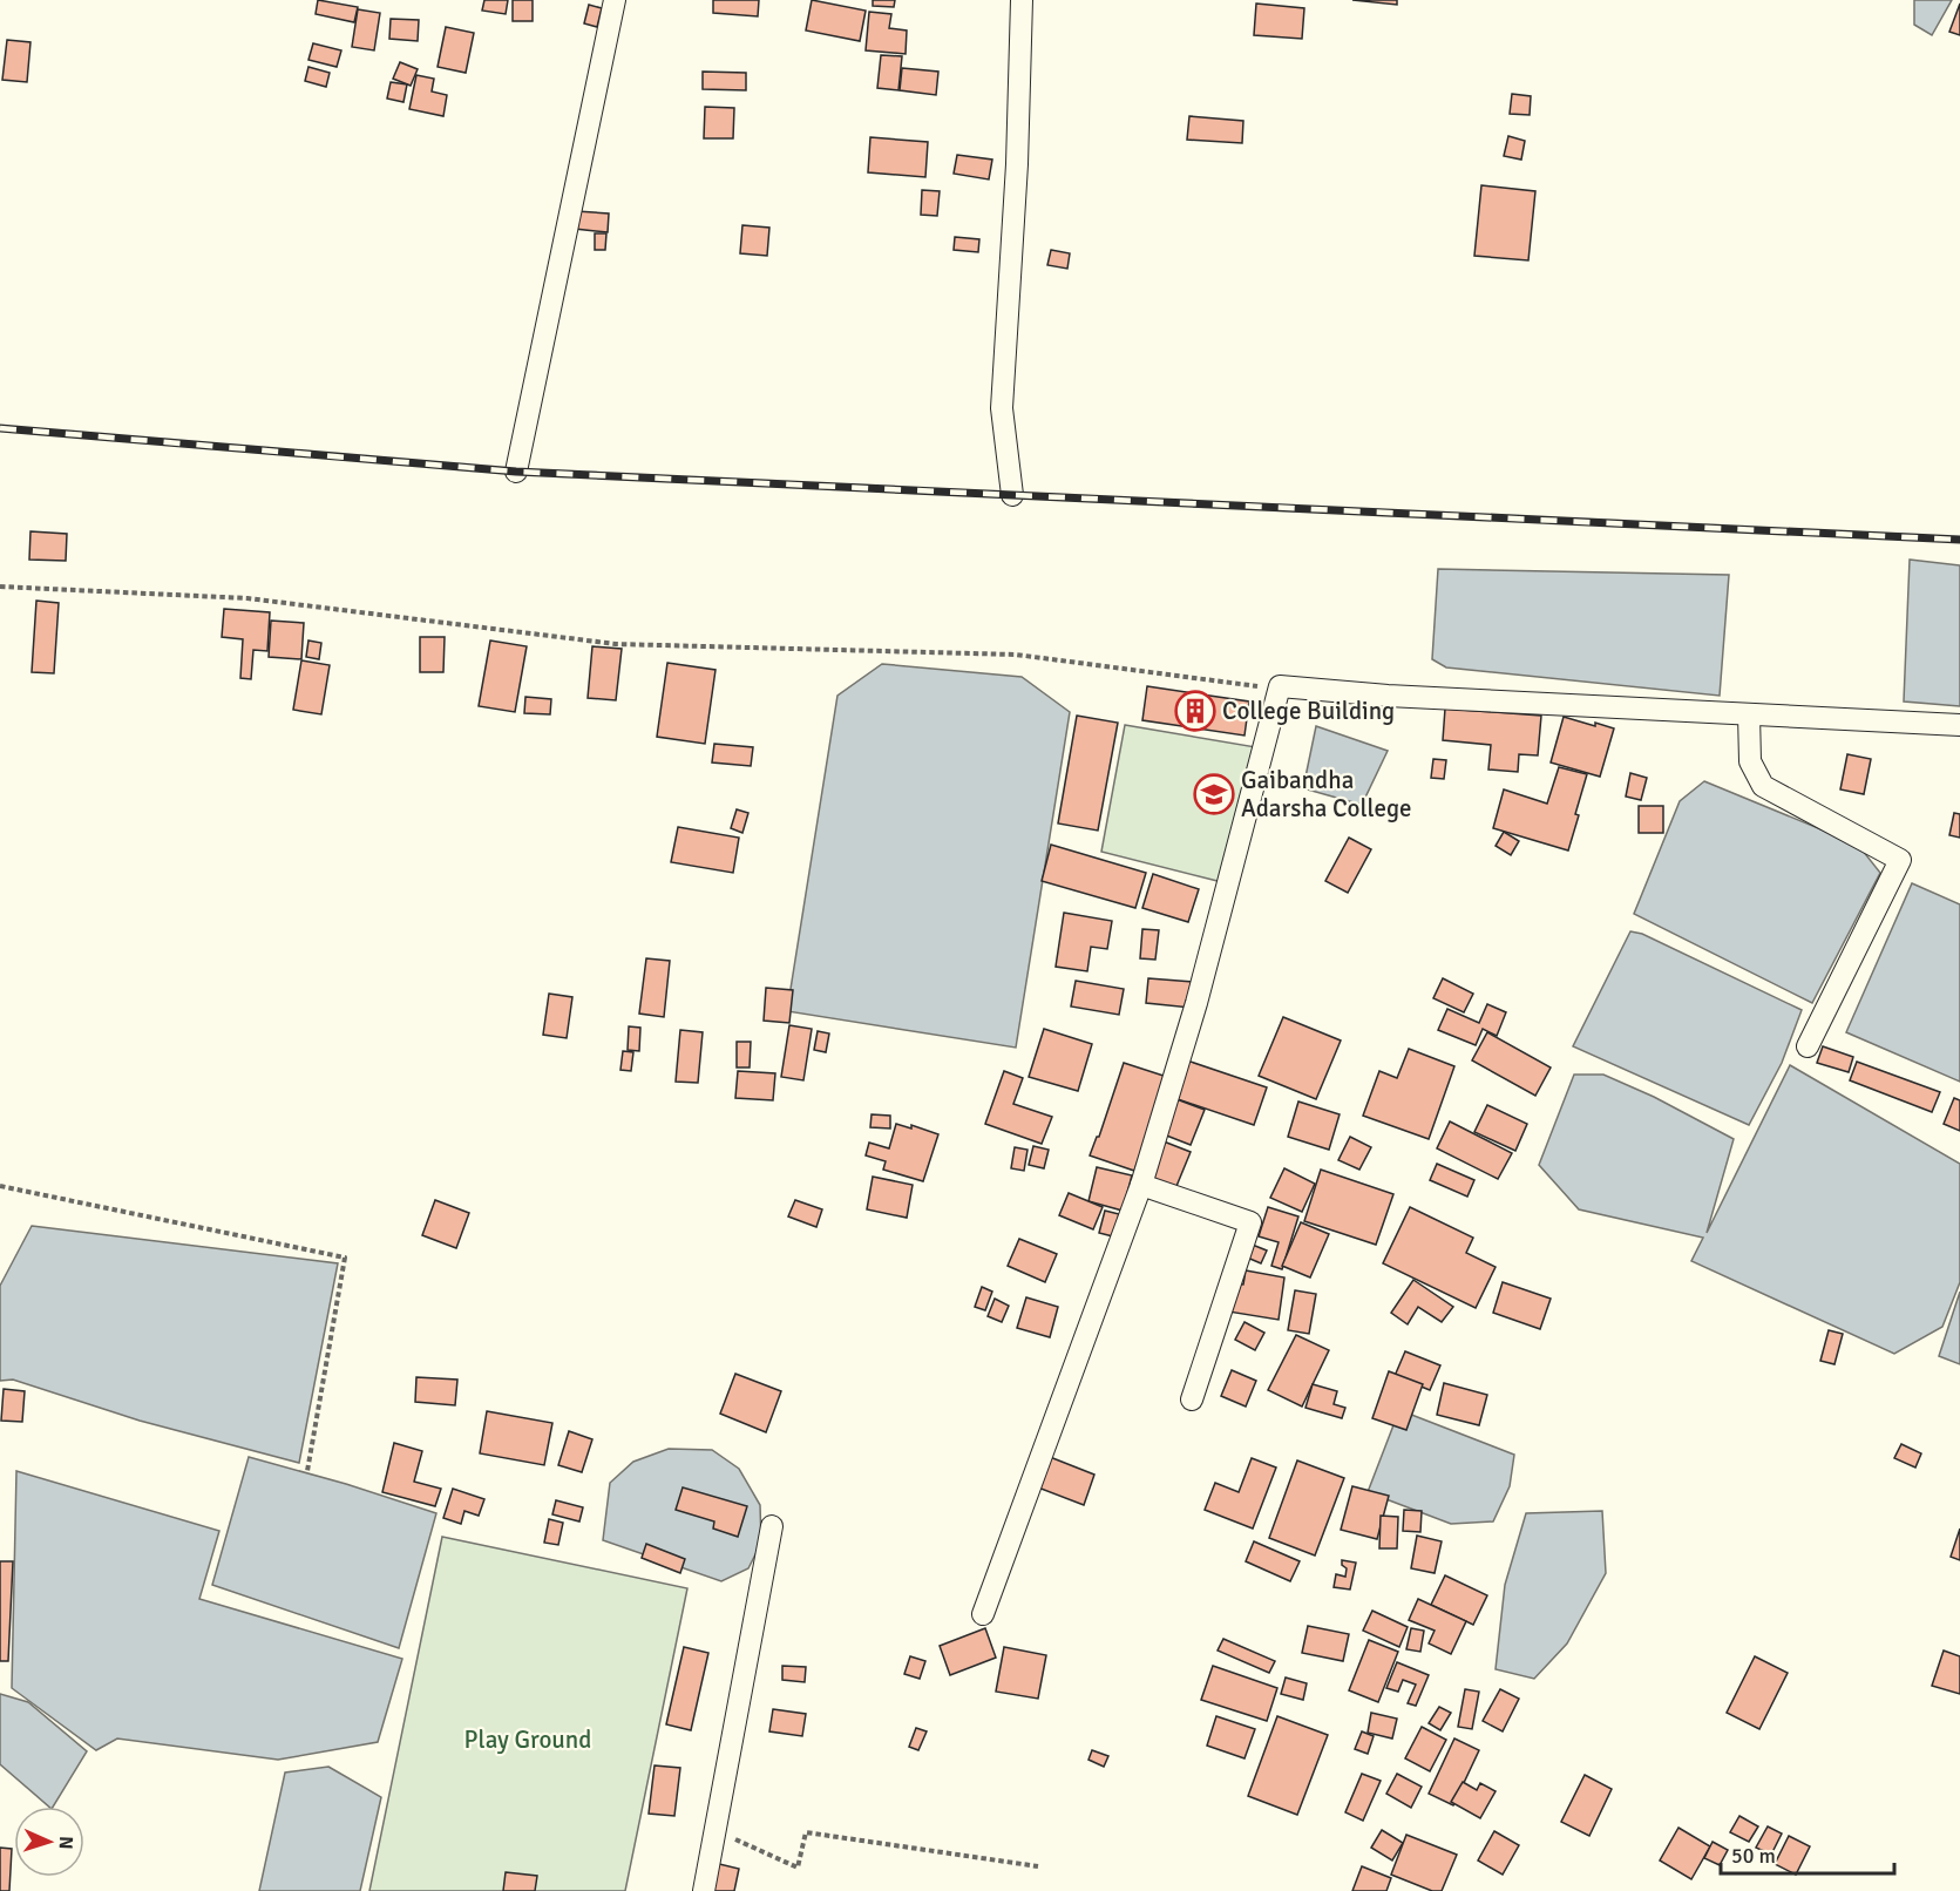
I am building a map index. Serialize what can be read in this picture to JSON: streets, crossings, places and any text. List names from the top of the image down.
{
  "parks": ["Play Ground"],
  "places": {
    "building": ["College Building"],
    "school or university": ["Gaibandha Adarsha College"]
  },
  "scale_bar": "50 m",
  "north": "right"
}
